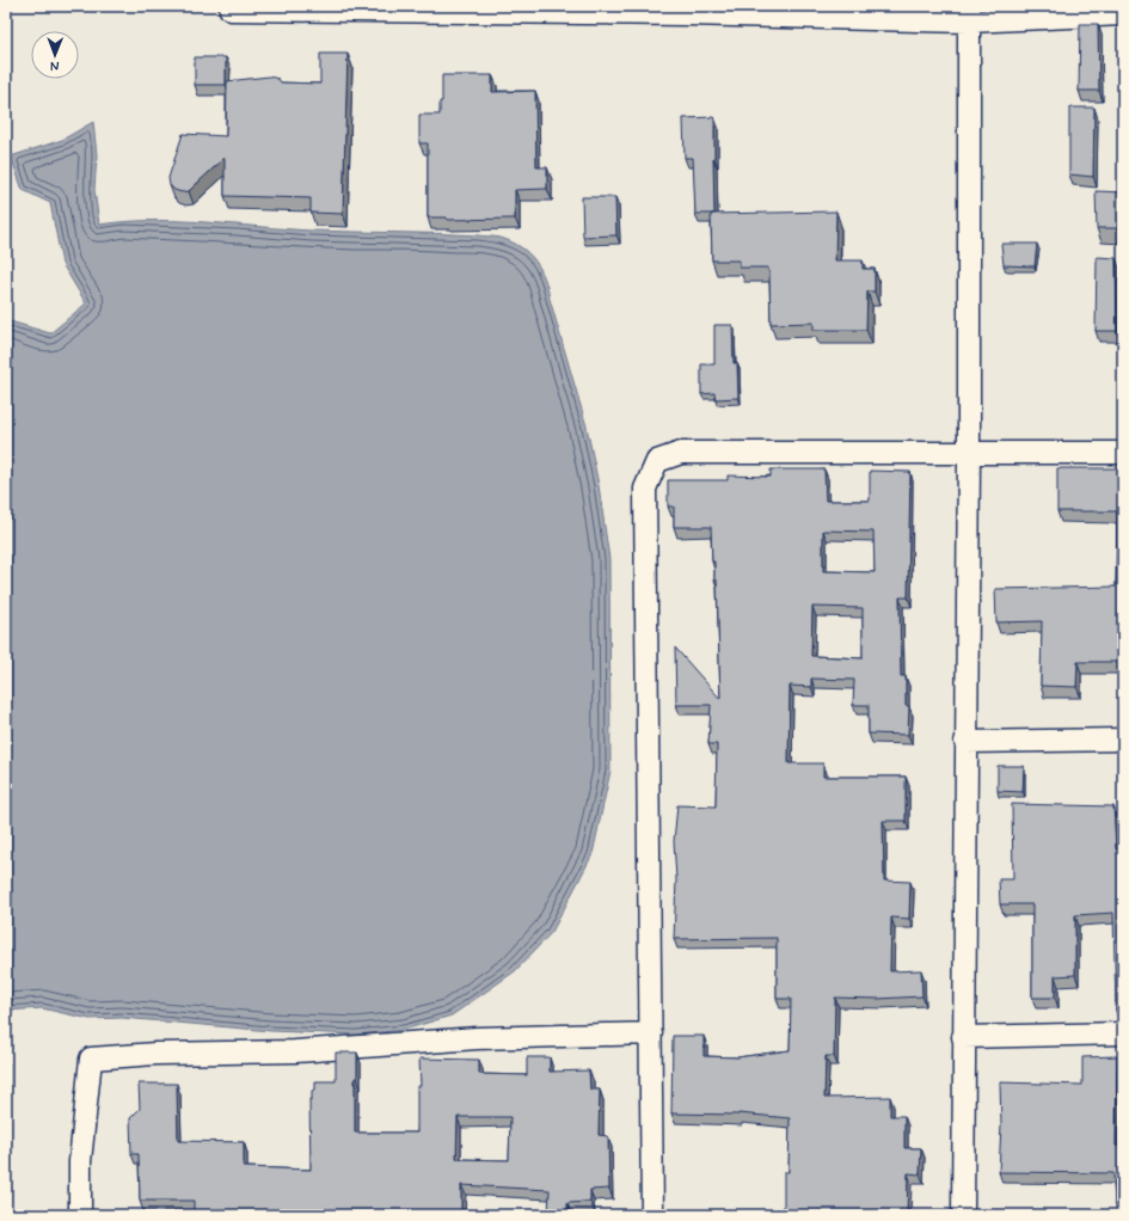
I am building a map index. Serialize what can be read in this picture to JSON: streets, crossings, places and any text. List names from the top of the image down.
{
  "north": "bottom"
}
